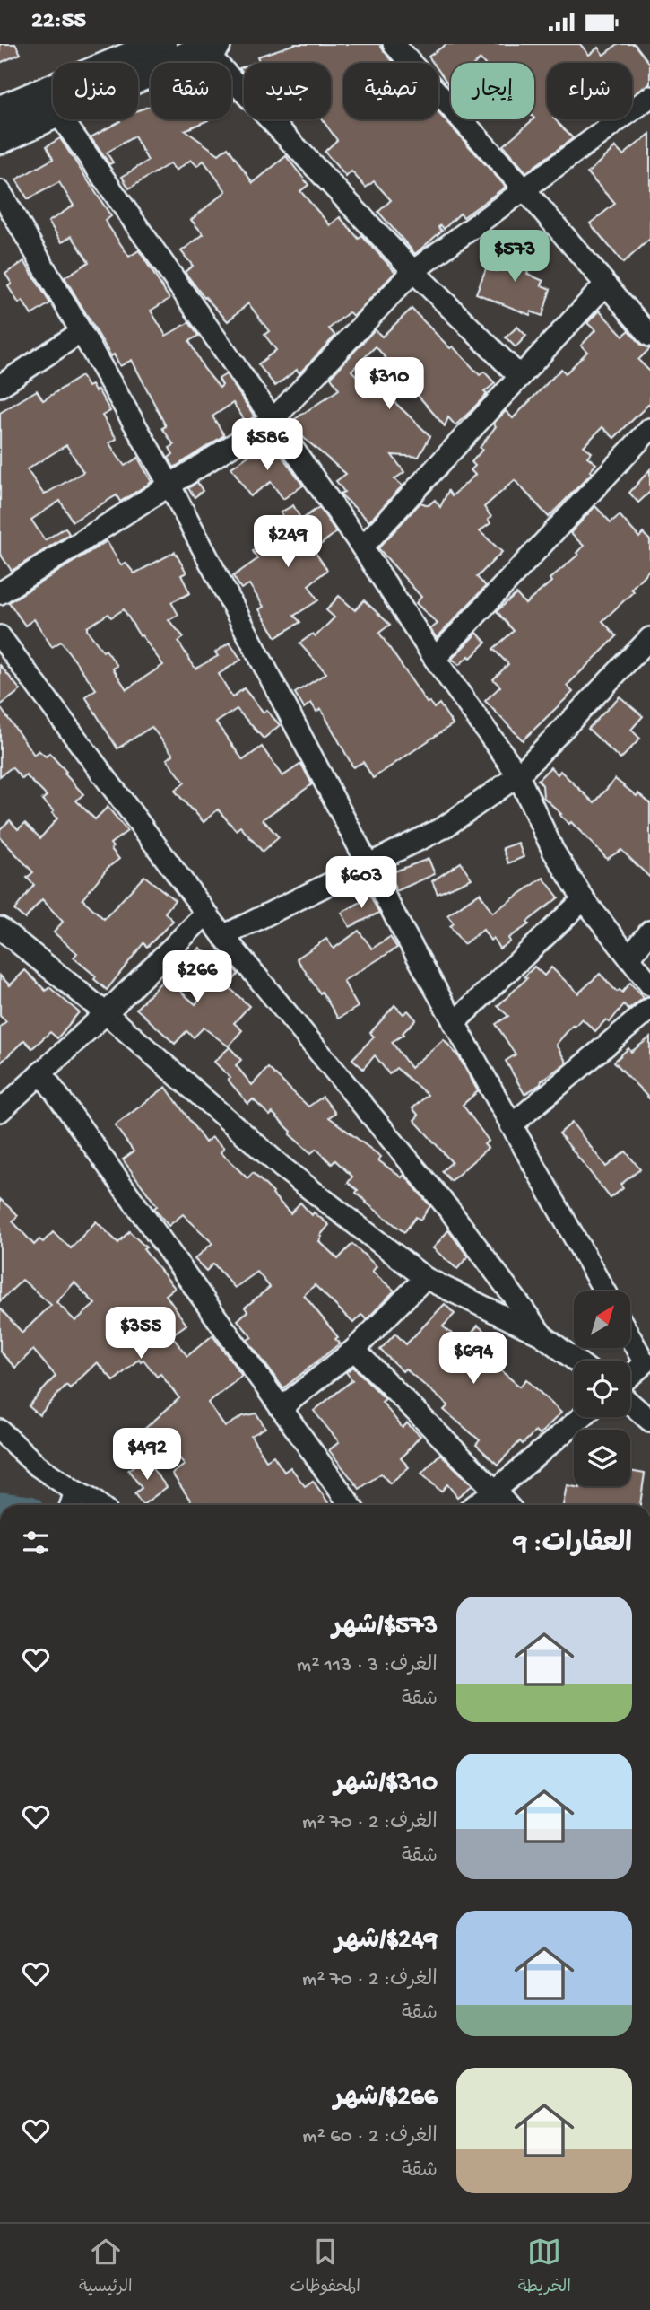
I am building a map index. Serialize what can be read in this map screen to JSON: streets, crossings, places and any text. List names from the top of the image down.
{
  "north": "top right",
  "page": {
    "status": "22:55",
    "chip": [
      "شراء",
      "إيجار",
      "تصفية",
      "جديد",
      "شقة",
      "منزل"
    ],
    "price": [
      "$573",
      "$310",
      "$586",
      "$249",
      "$603",
      "$266",
      "$355",
      "$694",
      "$492"
    ],
    "heading": "العقارات: 9",
    "list": [
      {
        "name": "$573/شهر",
        "note": "الغرف: 3 · 113 m² · شقة"
      },
      {
        "name": "$310/شهر",
        "note": "الغرف: 2 · 70 m² · شقة"
      },
      {
        "name": "$249/شهر",
        "note": "الغرف: 2 · 70 m² · شقة"
      },
      {
        "name": "$266/شهر",
        "note": "الغرف: 2 · 60 m² · شقة"
      }
    ],
    "tabs": ["الخريطة", "المحفوظات", "الرئيسية"]
  }
}
